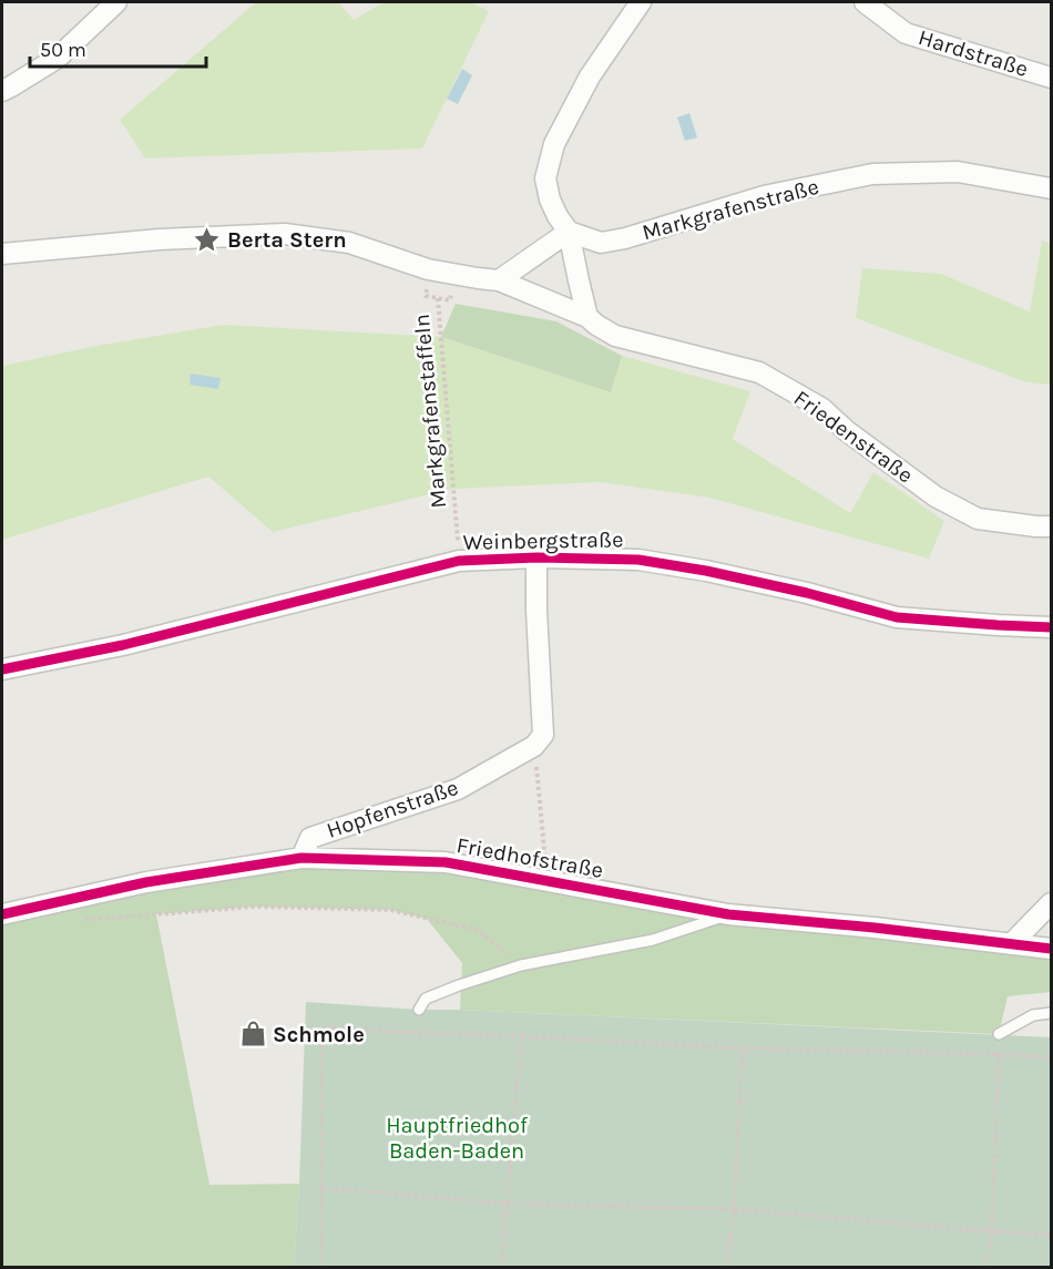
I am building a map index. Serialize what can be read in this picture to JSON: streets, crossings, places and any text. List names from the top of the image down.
{
  "streets": {
    "street": [
      "Hardstraße",
      "Markgrafenstraße",
      "Friedenstraße",
      "Weinbergstraße",
      "Hopfenstraße",
      "Friedhofstraße"
    ],
    "path": ["Markgrafenstaffeln"]
  },
  "crossings": [
    ["Markgrafenstaffeln", "Weinbergstraße"],
    ["Hopfenstraße", "Friedhofstraße"]
  ],
  "parks": ["Hauptfriedhof Baden-Baden"],
  "places": {
    "place": ["Berta Stern"],
    "shop": ["Schmole"]
  },
  "scale_bar": "50 m"
}
